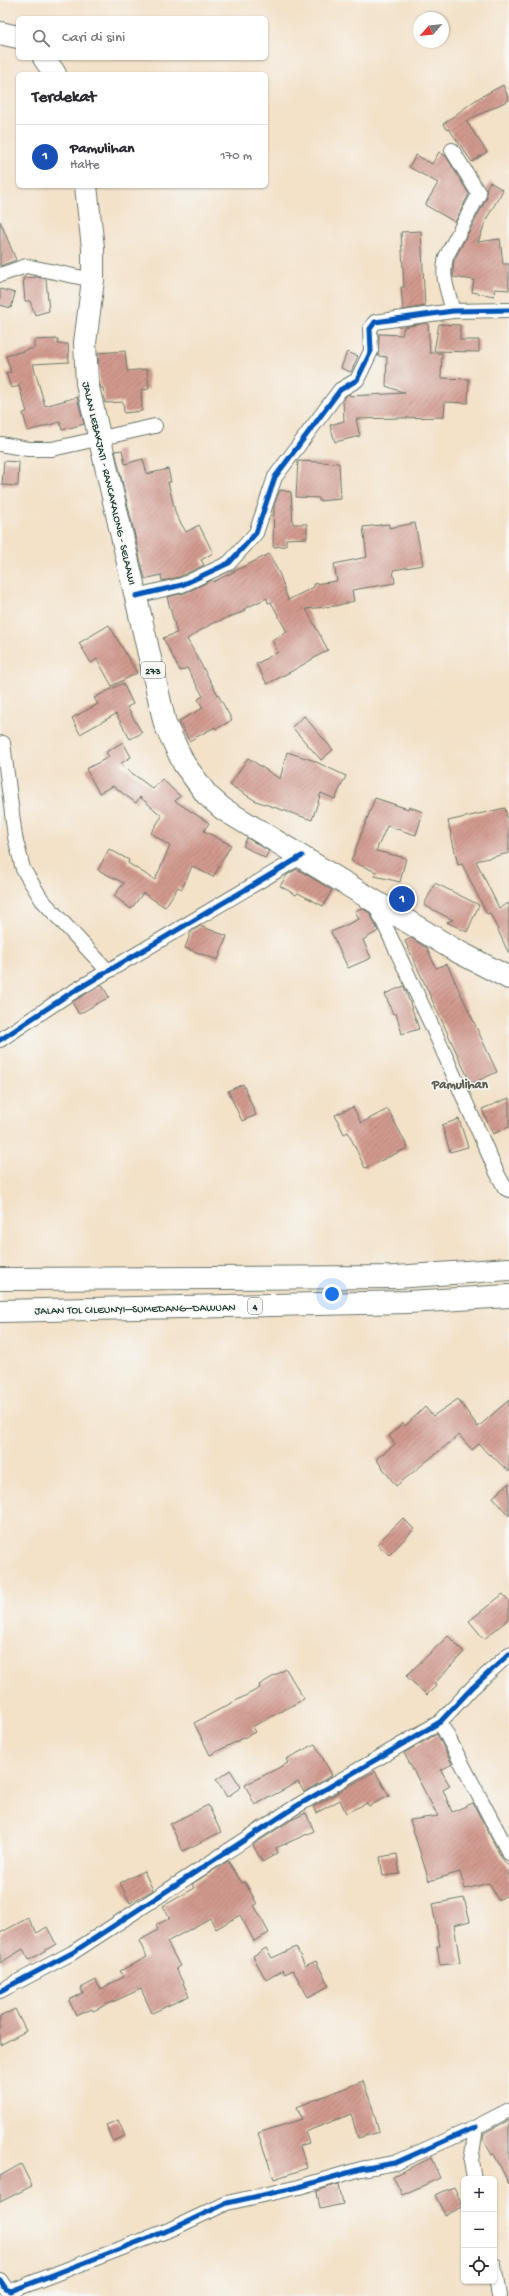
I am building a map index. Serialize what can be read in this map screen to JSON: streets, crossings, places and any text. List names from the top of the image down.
{
  "streets": {
    "main road": [
      "JALAN LEBAKJATI - RANCAKALONG - SELAAWI",
      "273",
      "4",
      "JALAN TOL CILEUNYI–SUMEDANG–DAWUAN"
    ]
  },
  "districts": ["Pamulihan"],
  "north": "bottom left",
  "page": {
    "search": "Cari di sini",
    "heading": "Terdekat",
    "list": [
      {
        "mark": "1",
        "name": "Pamulihan",
        "note": "Halte",
        "value": "170 m"
      }
    ],
    "pins": "1",
    "map_buttons": ["+", "−"]
  }
}
